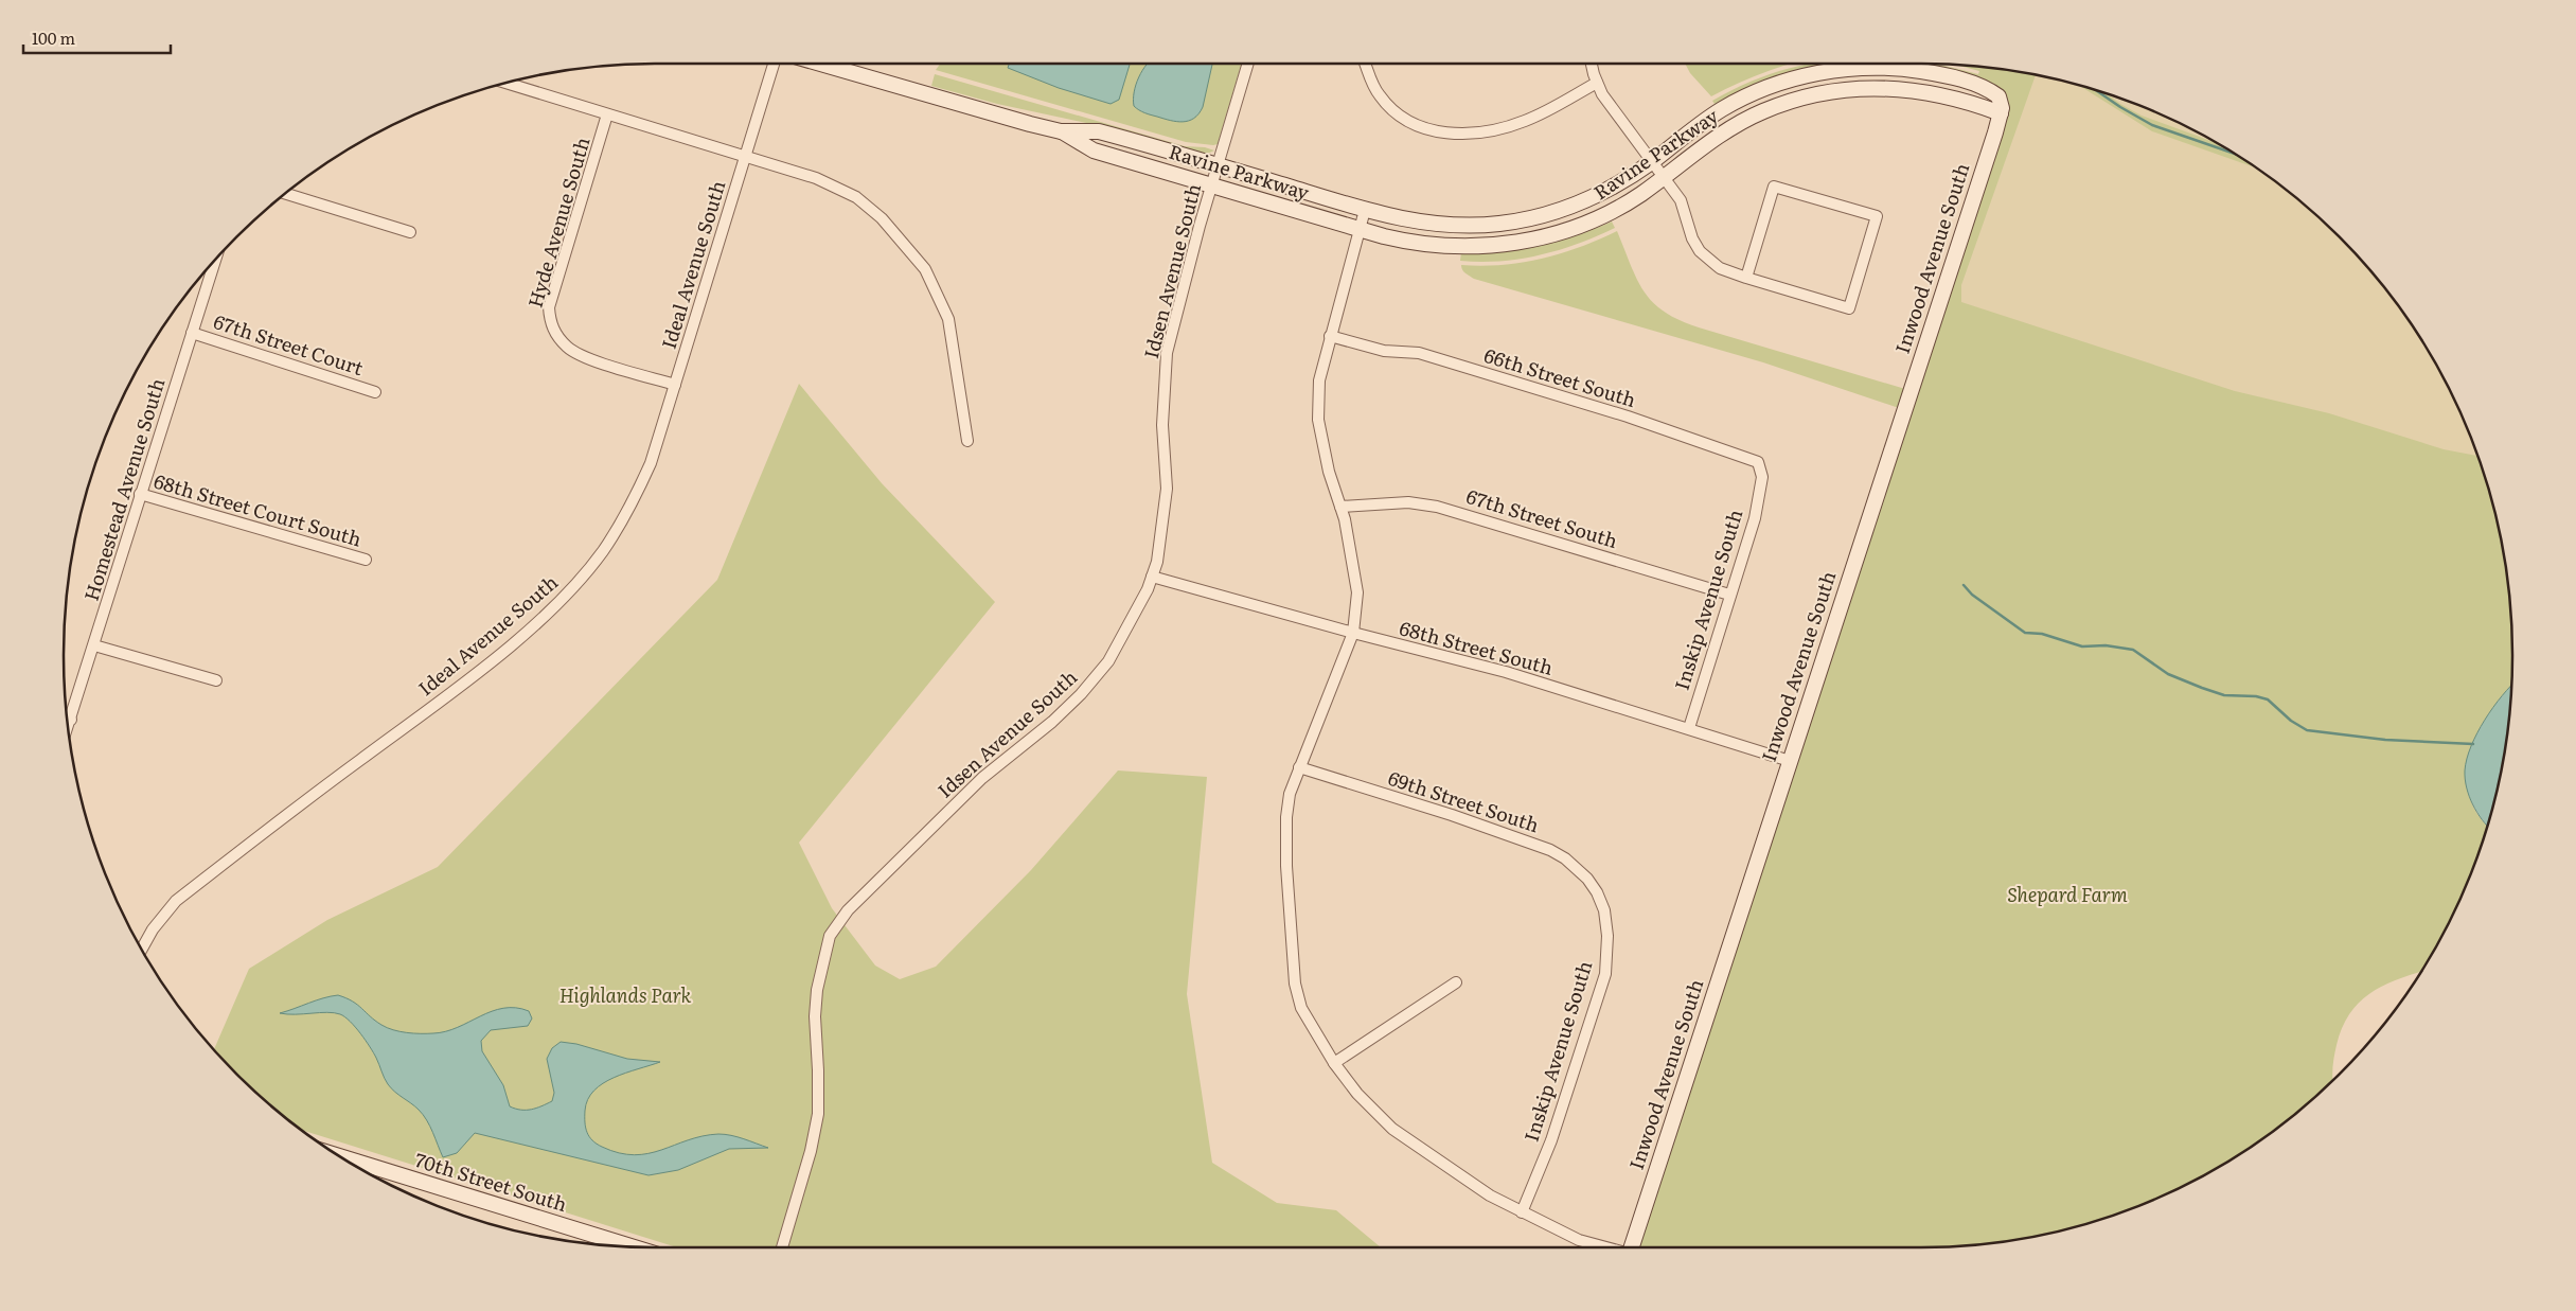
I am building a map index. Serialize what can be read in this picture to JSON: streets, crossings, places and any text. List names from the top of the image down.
{
  "streets": {
    "street": [
      "Ravine Parkway",
      "Hyde Avenue South",
      "Inwood Avenue South",
      "Ideal Avenue South",
      "Idsen Avenue South",
      "67th Street Court",
      "66th Street South",
      "Homestead Avenue South",
      "68th Street Court South",
      "67th Street South",
      "Inskip Avenue South",
      "68th Street South",
      "69th Street South",
      "70th Street South"
    ]
  },
  "crossings": [
    ["Ravine Parkway", "Inwood Avenue South"],
    ["Ravine Parkway", "Idsen Avenue South"],
    ["Hyde Avenue South", "Ideal Avenue South"],
    ["Inwood Avenue South", "68th Street South"],
    ["Idsen Avenue South", "68th Street South"],
    ["67th Street Court", "Homestead Avenue South"],
    ["66th Street South", "Inskip Avenue South"],
    ["Homestead Avenue South", "68th Street Court South"],
    ["67th Street South", "Inskip Avenue South"],
    ["Inskip Avenue South", "68th Street South"],
    ["Inskip Avenue South", "69th Street South"]
  ],
  "parks": ["Shepard Farm", "Highlands Park"],
  "scale_bar": "100 m"
}
